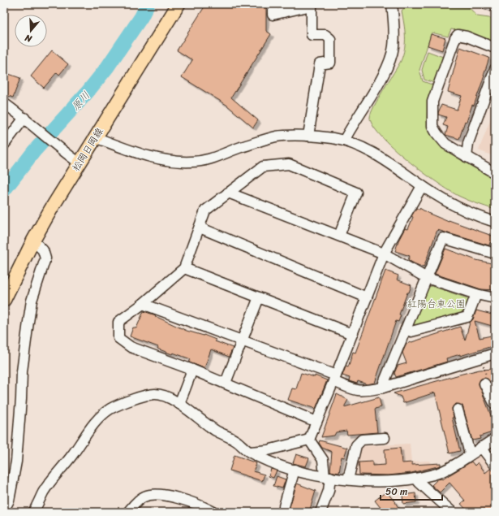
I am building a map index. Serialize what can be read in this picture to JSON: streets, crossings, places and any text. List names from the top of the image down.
{
  "streets": {
    "main road": ["松岡日岡線"]
  },
  "water": ["原川"],
  "parks": ["紅陽台東公園"],
  "scale_bar": "50 m",
  "north": "bottom"
}
